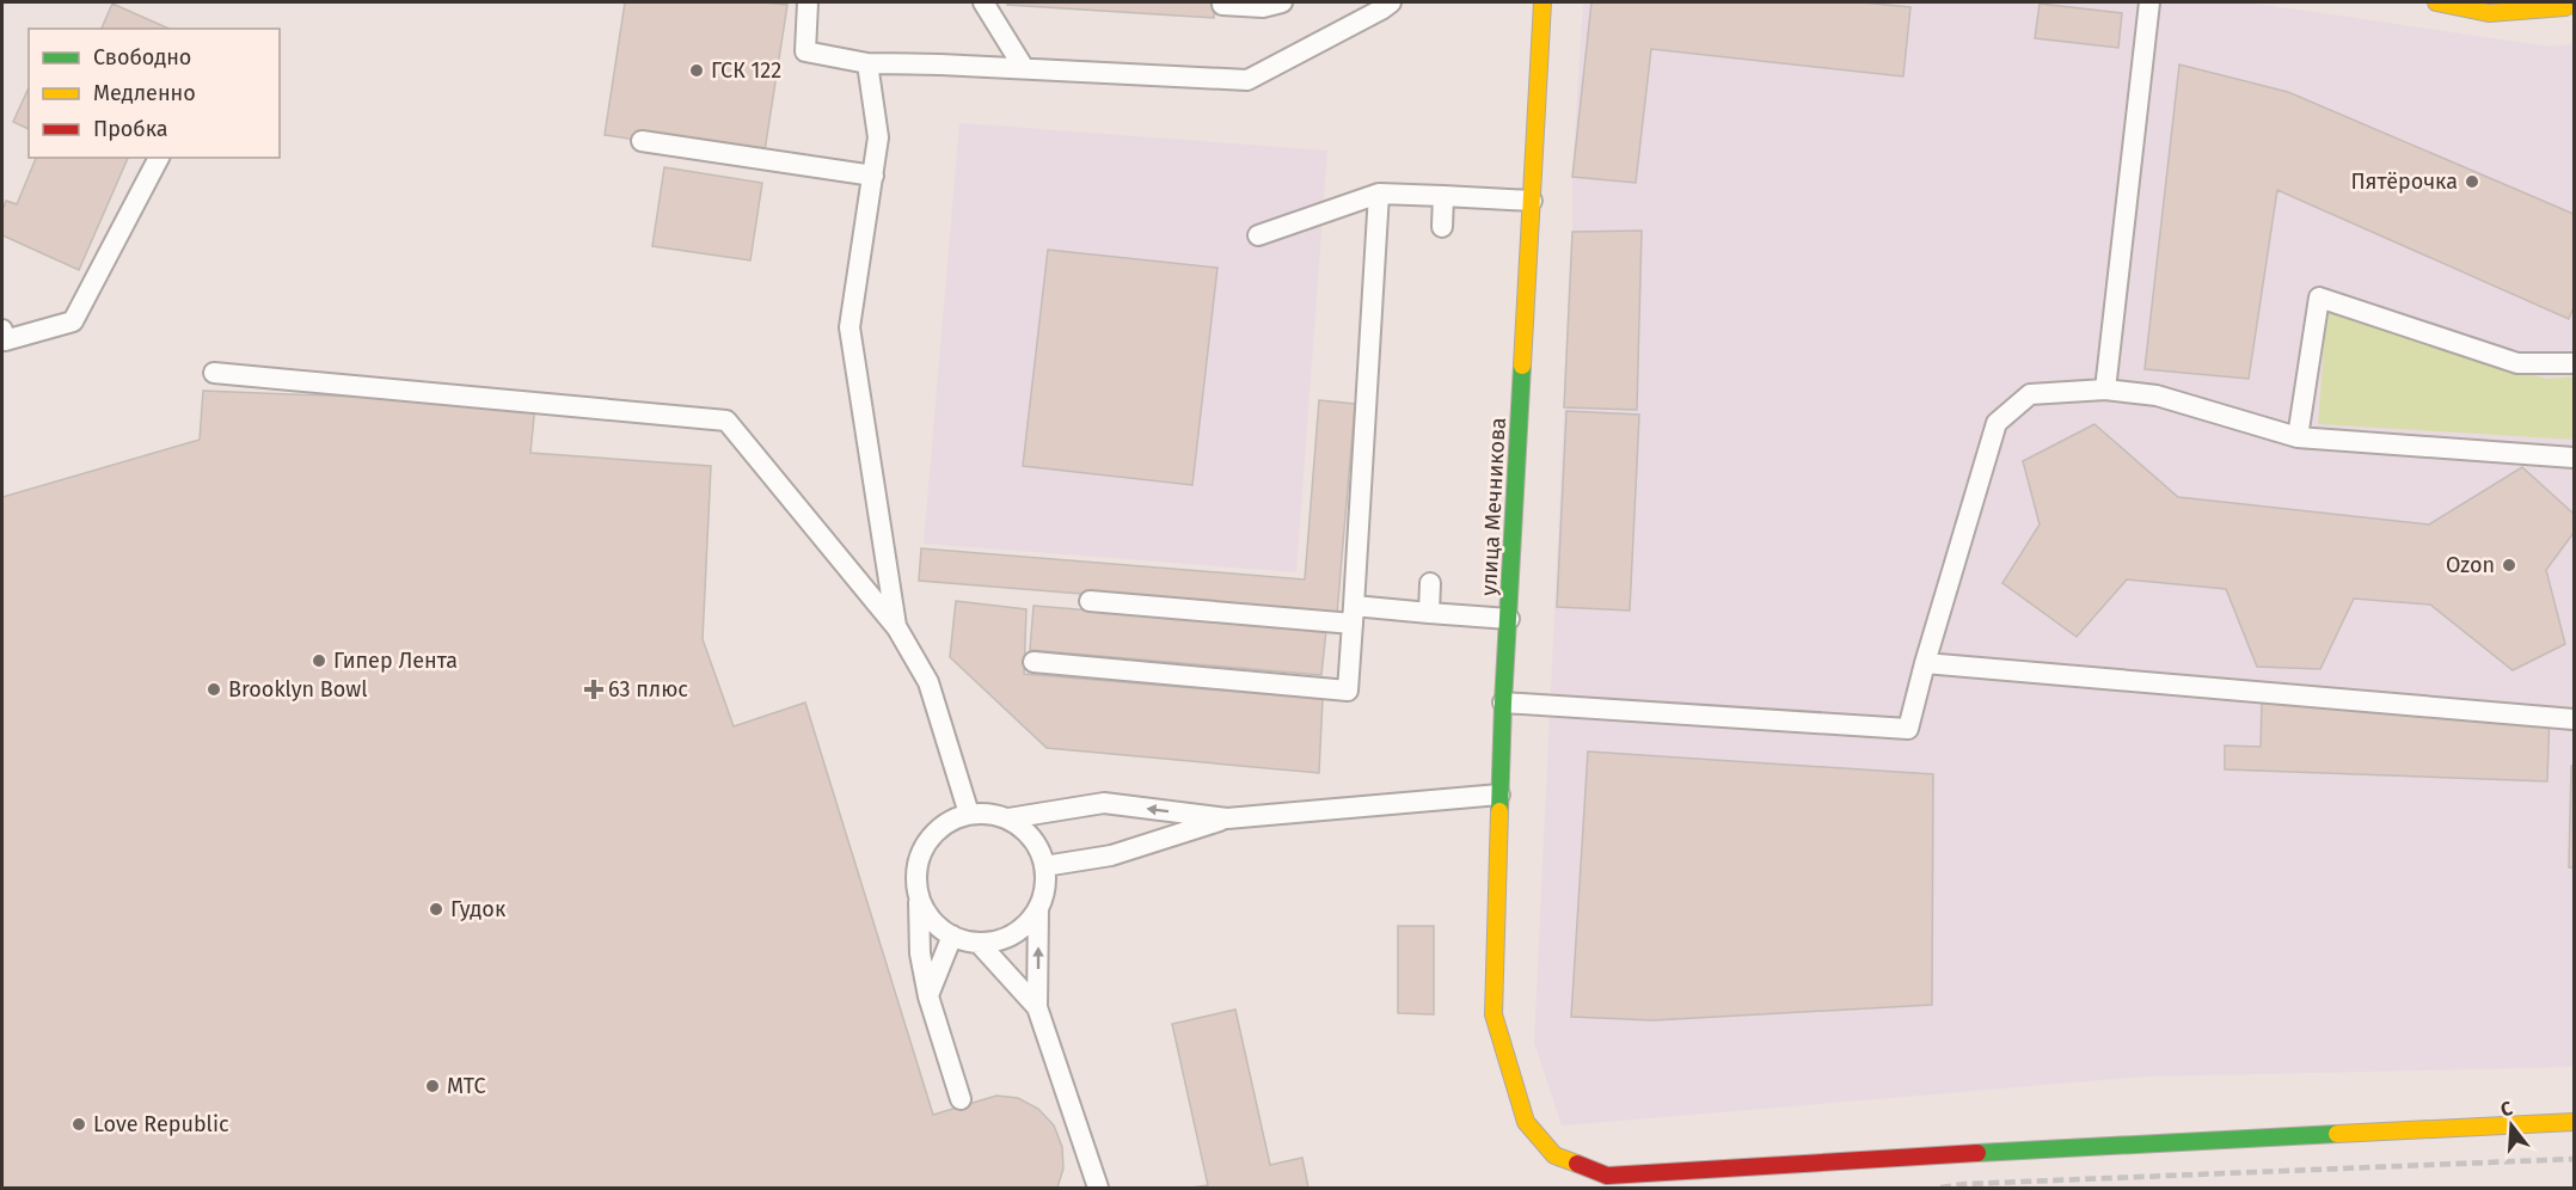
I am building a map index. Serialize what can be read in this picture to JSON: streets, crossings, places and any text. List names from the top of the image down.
{
  "streets": {
    "street": ["улица Мечникова"]
  },
  "places": {
    "other": [
      "ГСК 122",
      "Пятёрочка",
      "Ozon",
      "Гипер Лента",
      "Brooklyn Bowl",
      "Гудок",
      "МТС",
      "Love Republic"
    ],
    "health": ["63 плюс"]
  },
  "legend": ["Свободно", "Медленно", "Пробка"],
  "north": "top"
}
